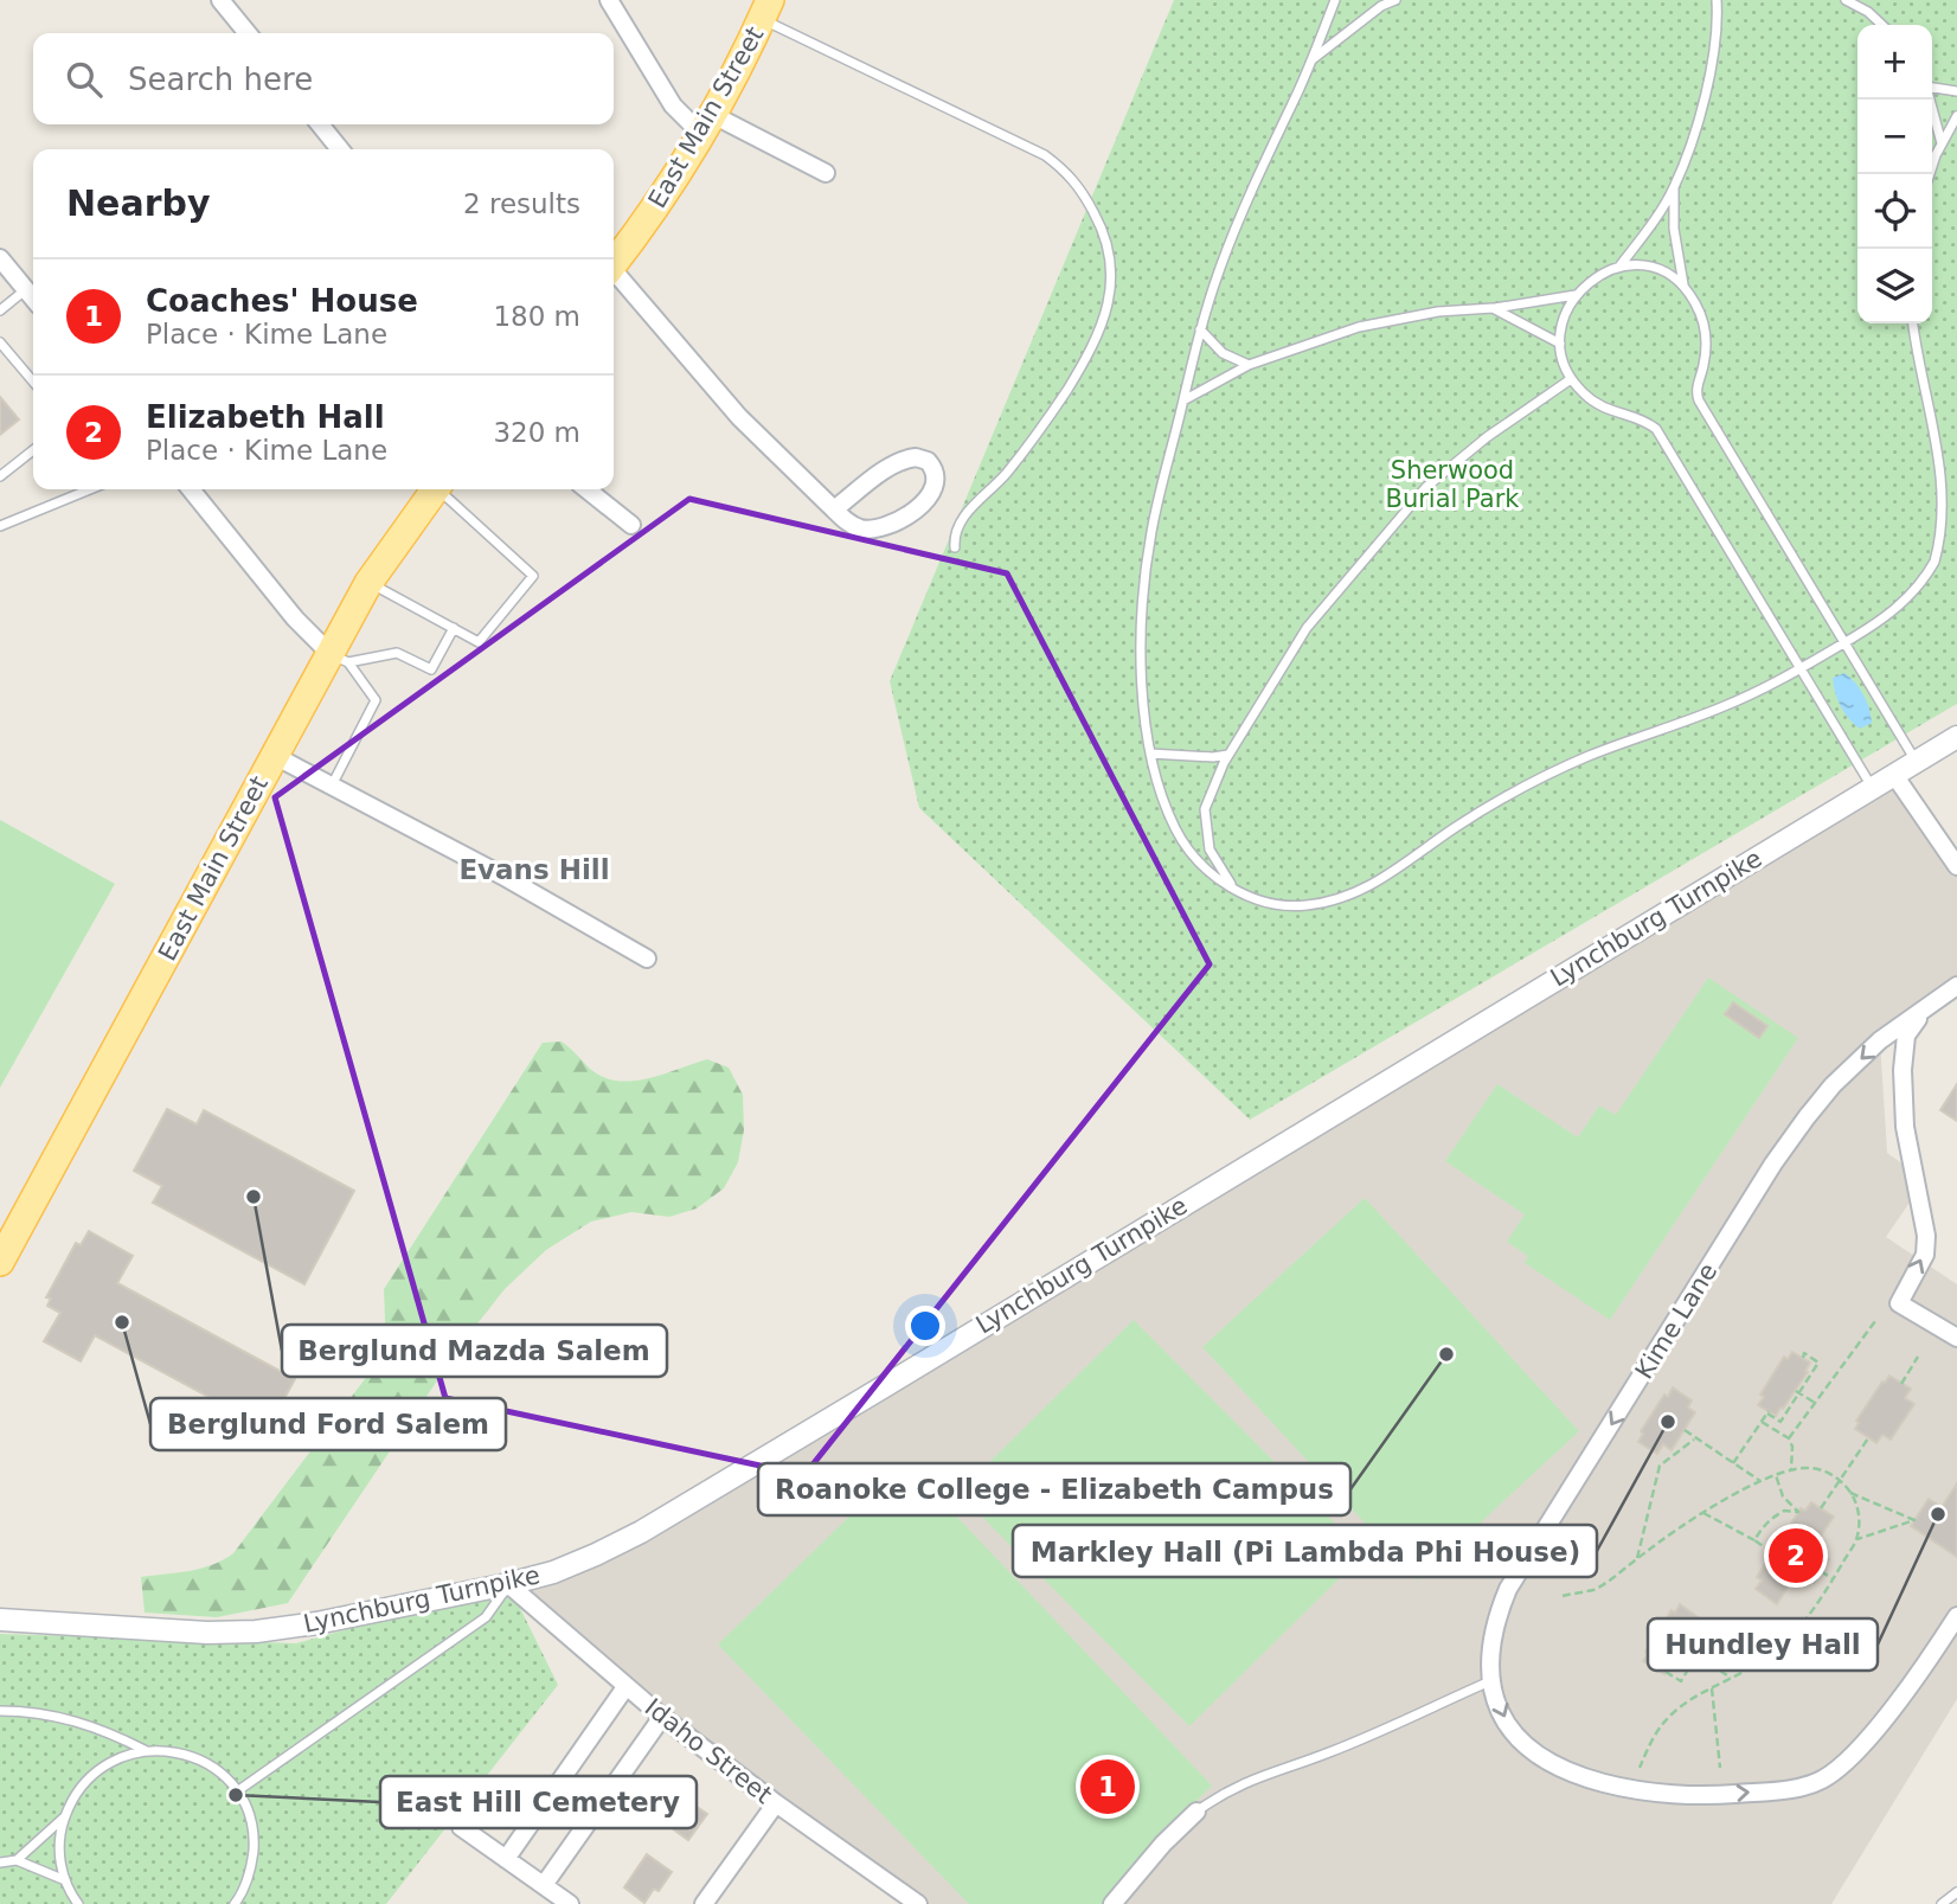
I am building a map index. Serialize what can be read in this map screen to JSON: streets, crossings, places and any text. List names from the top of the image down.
{
  "streets": {
    "main road": ["East Main Street"],
    "street": ["Lynchburg Turnpike", "Kime Lane", "Idaho Street"]
  },
  "crossings": [
    ["Lynchburg Turnpike", "Idaho Street"]
  ],
  "districts": ["Evans Hill"],
  "parks": ["Sherwood Burial Park"],
  "places": [
    "Berglund Mazda Salem",
    "Berglund Ford Salem",
    "Roanoke College - Elizabeth Campus",
    "Markley Hall (Pi Lambda Phi House)",
    "Hundley Hall",
    "East Hill Cemetery"
  ],
  "page": {
    "map_buttons": ["+", "−"],
    "search": "Search here",
    "heading": ["Nearby", "2 results"],
    "list": [
      {
        "mark": "1",
        "name": "Coaches' House",
        "note": "Place · Kime Lane",
        "value": "180 m"
      },
      {
        "mark": "2",
        "name": "Elizabeth Hall",
        "note": "Place · Kime Lane",
        "value": "320 m"
      }
    ],
    "pins": ["2", "1"]
  }
}
